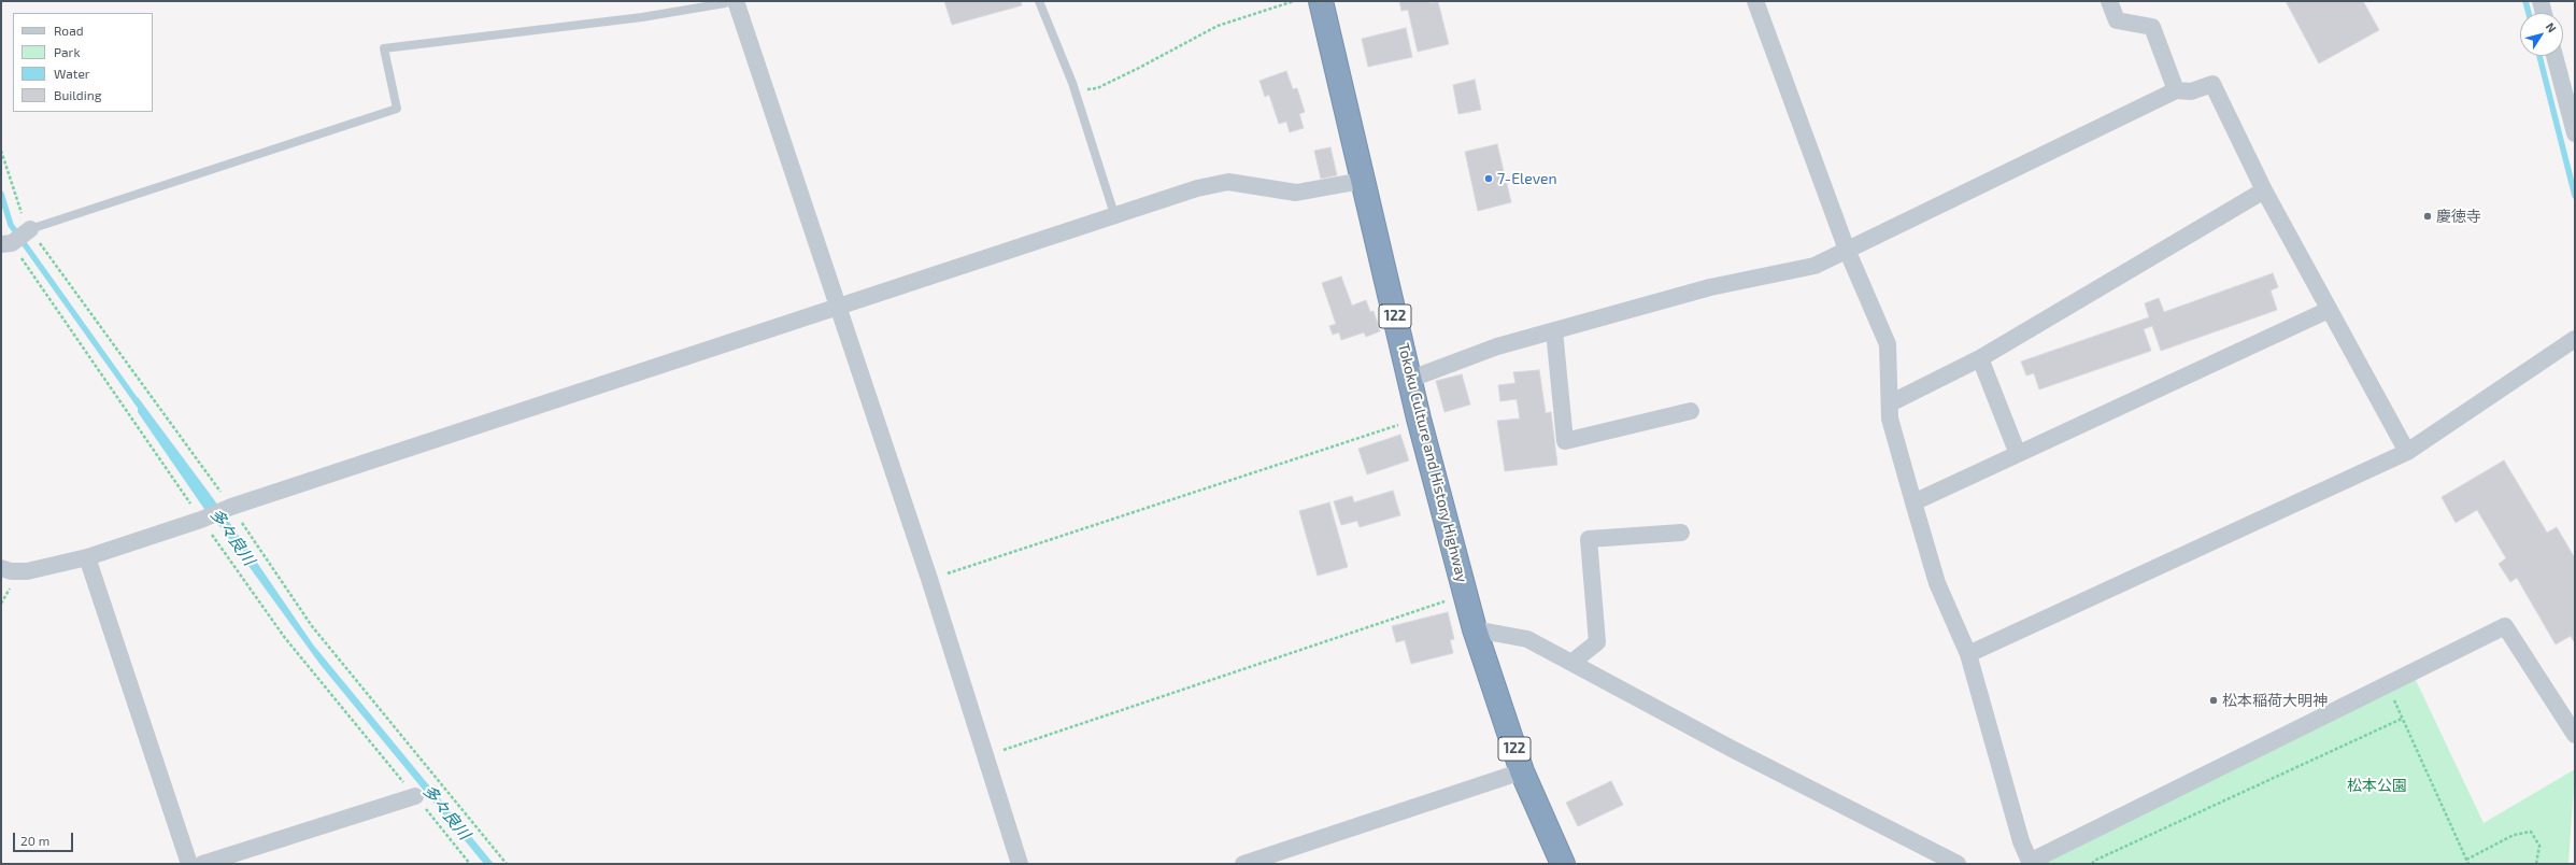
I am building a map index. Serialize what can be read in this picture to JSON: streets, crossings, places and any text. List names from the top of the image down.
{
  "streets": {
    "highway": ["122", "Tokoku Culture and History Highway"]
  },
  "water": ["多々良川"],
  "parks": ["松本公園"],
  "places": ["7-Eleven", "慶徳寺", "松本稲荷大明神"],
  "legend": [
    "Road",
    "Park",
    "Water",
    "Building"
  ],
  "scale_bar": "20 m",
  "north": "top right"
}
